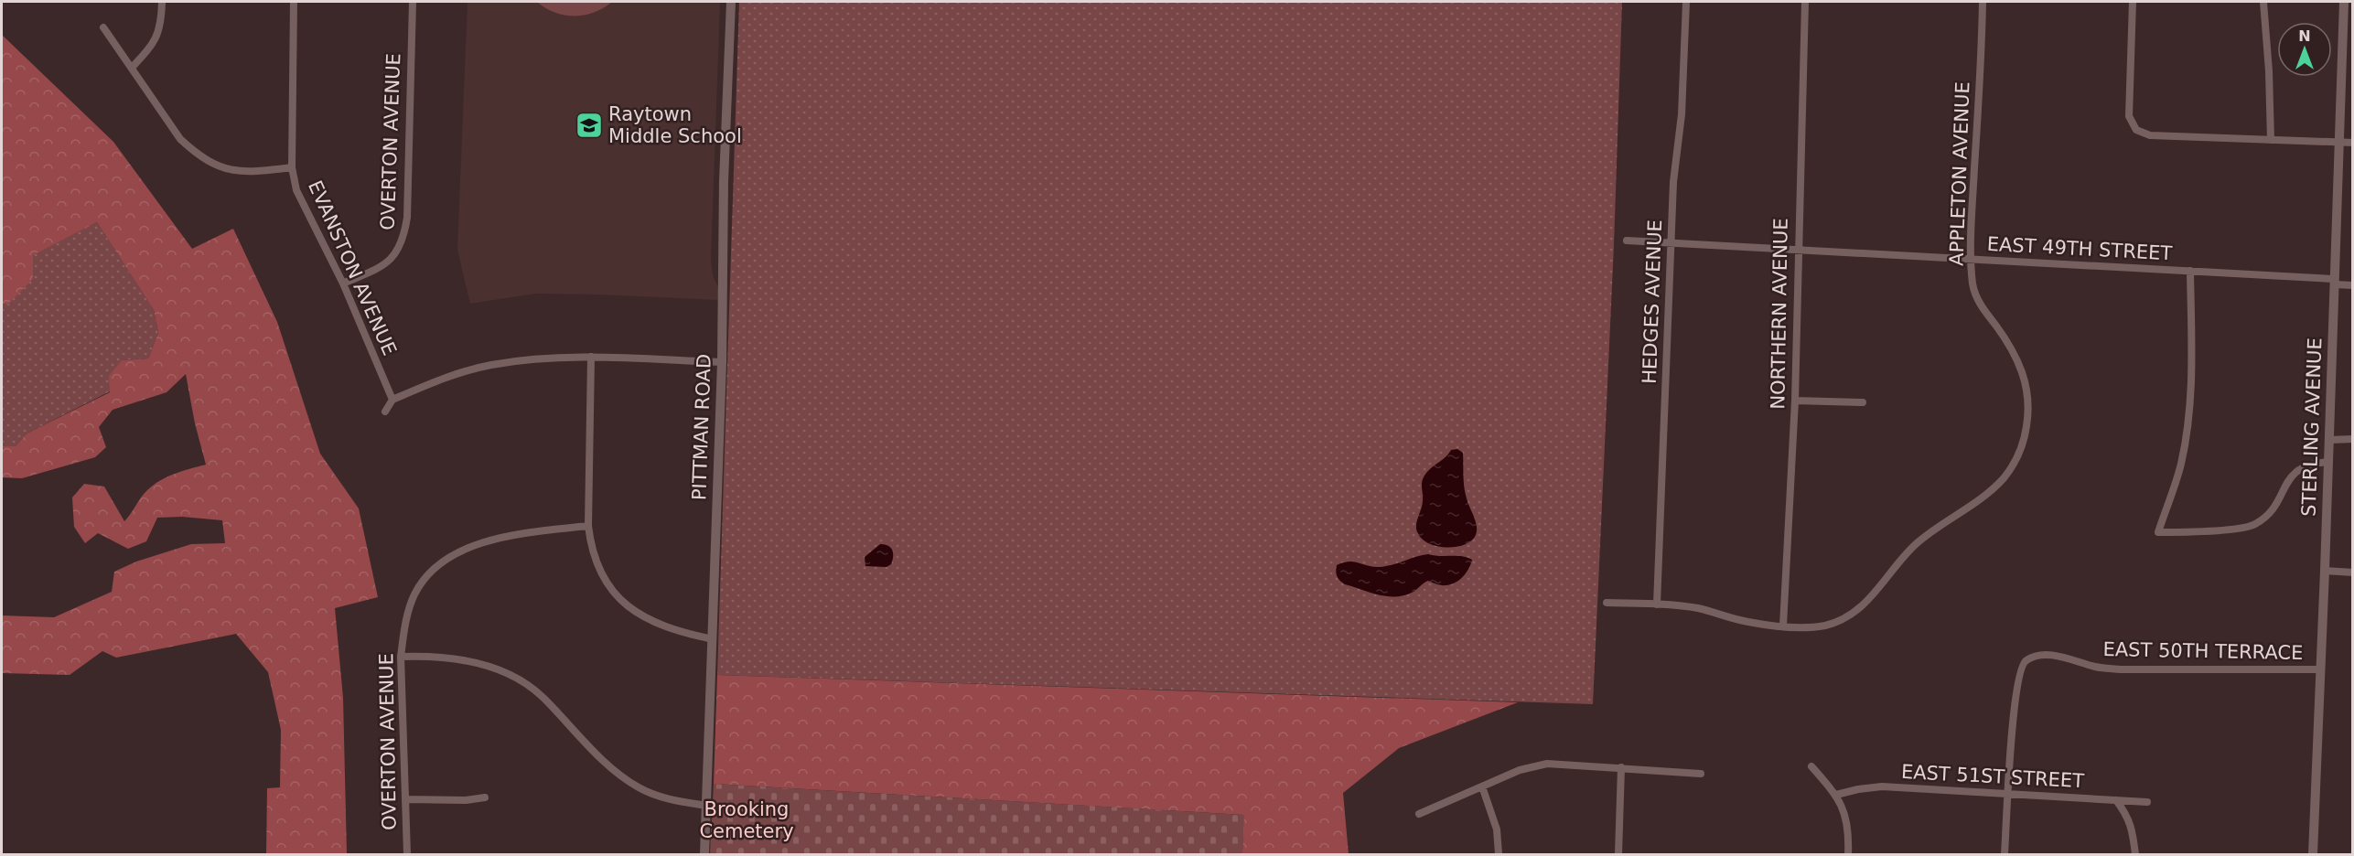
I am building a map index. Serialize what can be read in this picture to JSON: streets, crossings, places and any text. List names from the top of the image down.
{
  "streets": {
    "street": [
      "OVERTON AVENUE",
      "APPLETON AVENUE",
      "EAST 49TH STREET",
      "EVANSTON AVENUE",
      "HEDGES AVENUE",
      "NORTHERN AVENUE",
      "PITTMAN ROAD",
      "STERLING AVENUE",
      "EAST 50TH TERRACE",
      "EAST 51ST STREET"
    ]
  },
  "crossings": [
    ["OVERTON AVENUE", "EVANSTON AVENUE"],
    ["APPLETON AVENUE", "EAST 49TH STREET"],
    ["APPLETON AVENUE", "NORTHERN AVENUE"],
    ["EAST 49TH STREET", "HEDGES AVENUE"],
    ["EAST 49TH STREET", "NORTHERN AVENUE"],
    ["EAST 49TH STREET", "STERLING AVENUE"],
    ["STERLING AVENUE", "EAST 50TH TERRACE"],
    ["EAST 50TH TERRACE", "EAST 51ST STREET"]
  ],
  "parks": ["Brooking Cemetery"],
  "places": {
    "school or university": ["Raytown Middle School"]
  },
  "north": "top"
}
